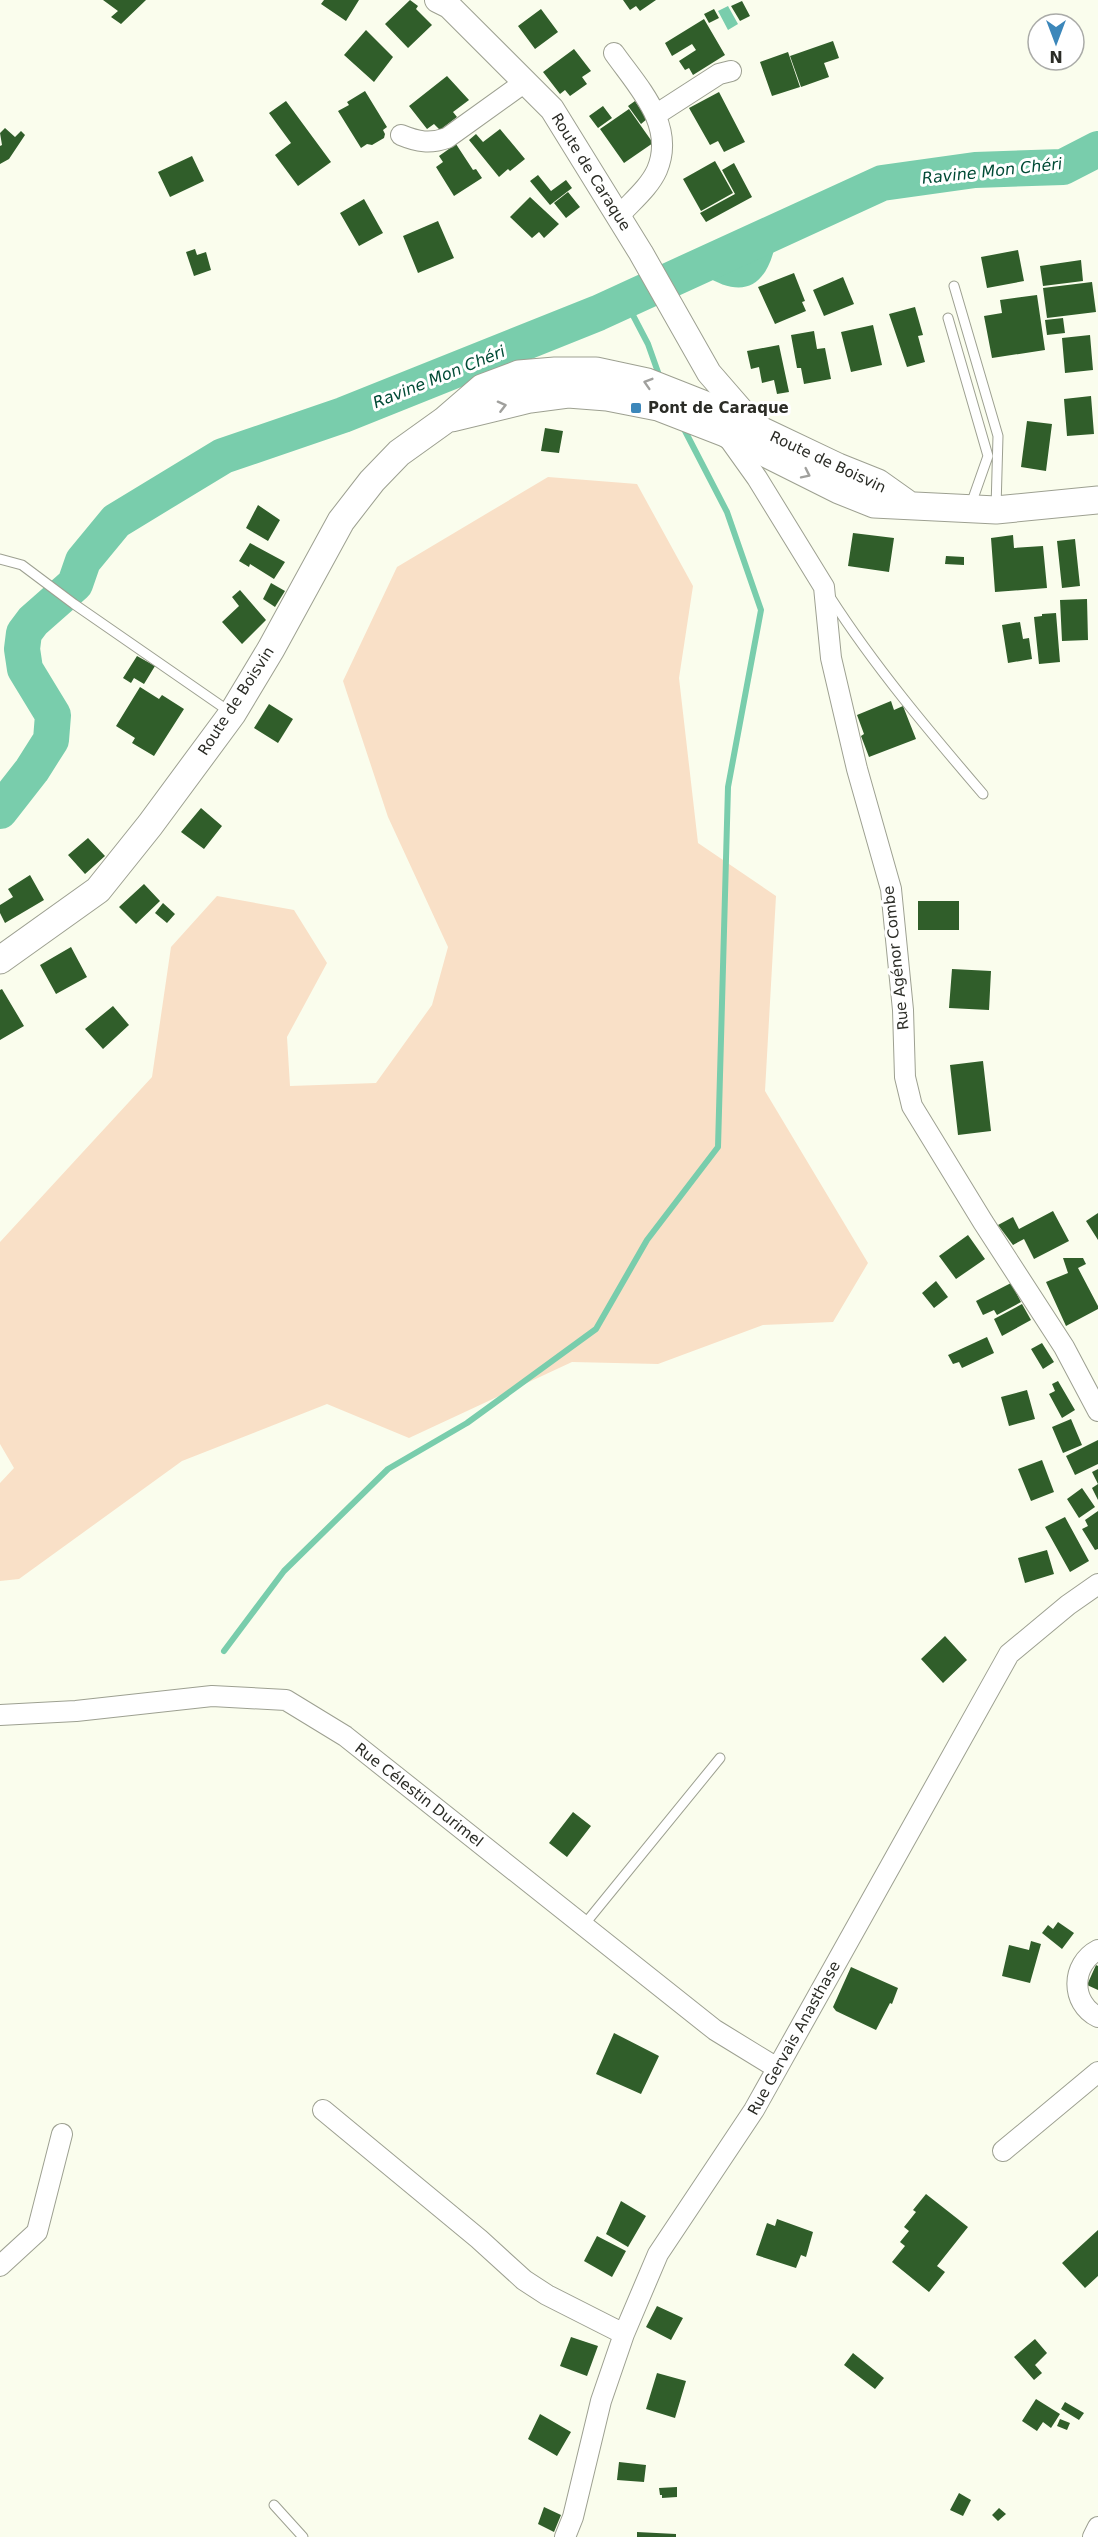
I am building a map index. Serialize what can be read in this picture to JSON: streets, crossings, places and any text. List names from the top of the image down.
{
  "streets": {
    "main road": ["Route de Boisvin"],
    "street": [
      "Route de Caraque",
      "Rue Agénor Combe",
      "Rue Célestin Durimel",
      "Rue Gervais Anasthase"
    ]
  },
  "crossings": [
    ["Route de Caraque", "Route de Boisvin"],
    ["Route de Caraque", "Rue Agénor Combe"],
    ["Route de Boisvin", "Rue Agénor Combe"],
    ["Rue Célestin Durimel", "Rue Gervais Anasthase"]
  ],
  "water": ["Ravine Mon Chéri"],
  "places": {
    "transit": ["Pont de Caraque"]
  },
  "north": "bottom"
}
